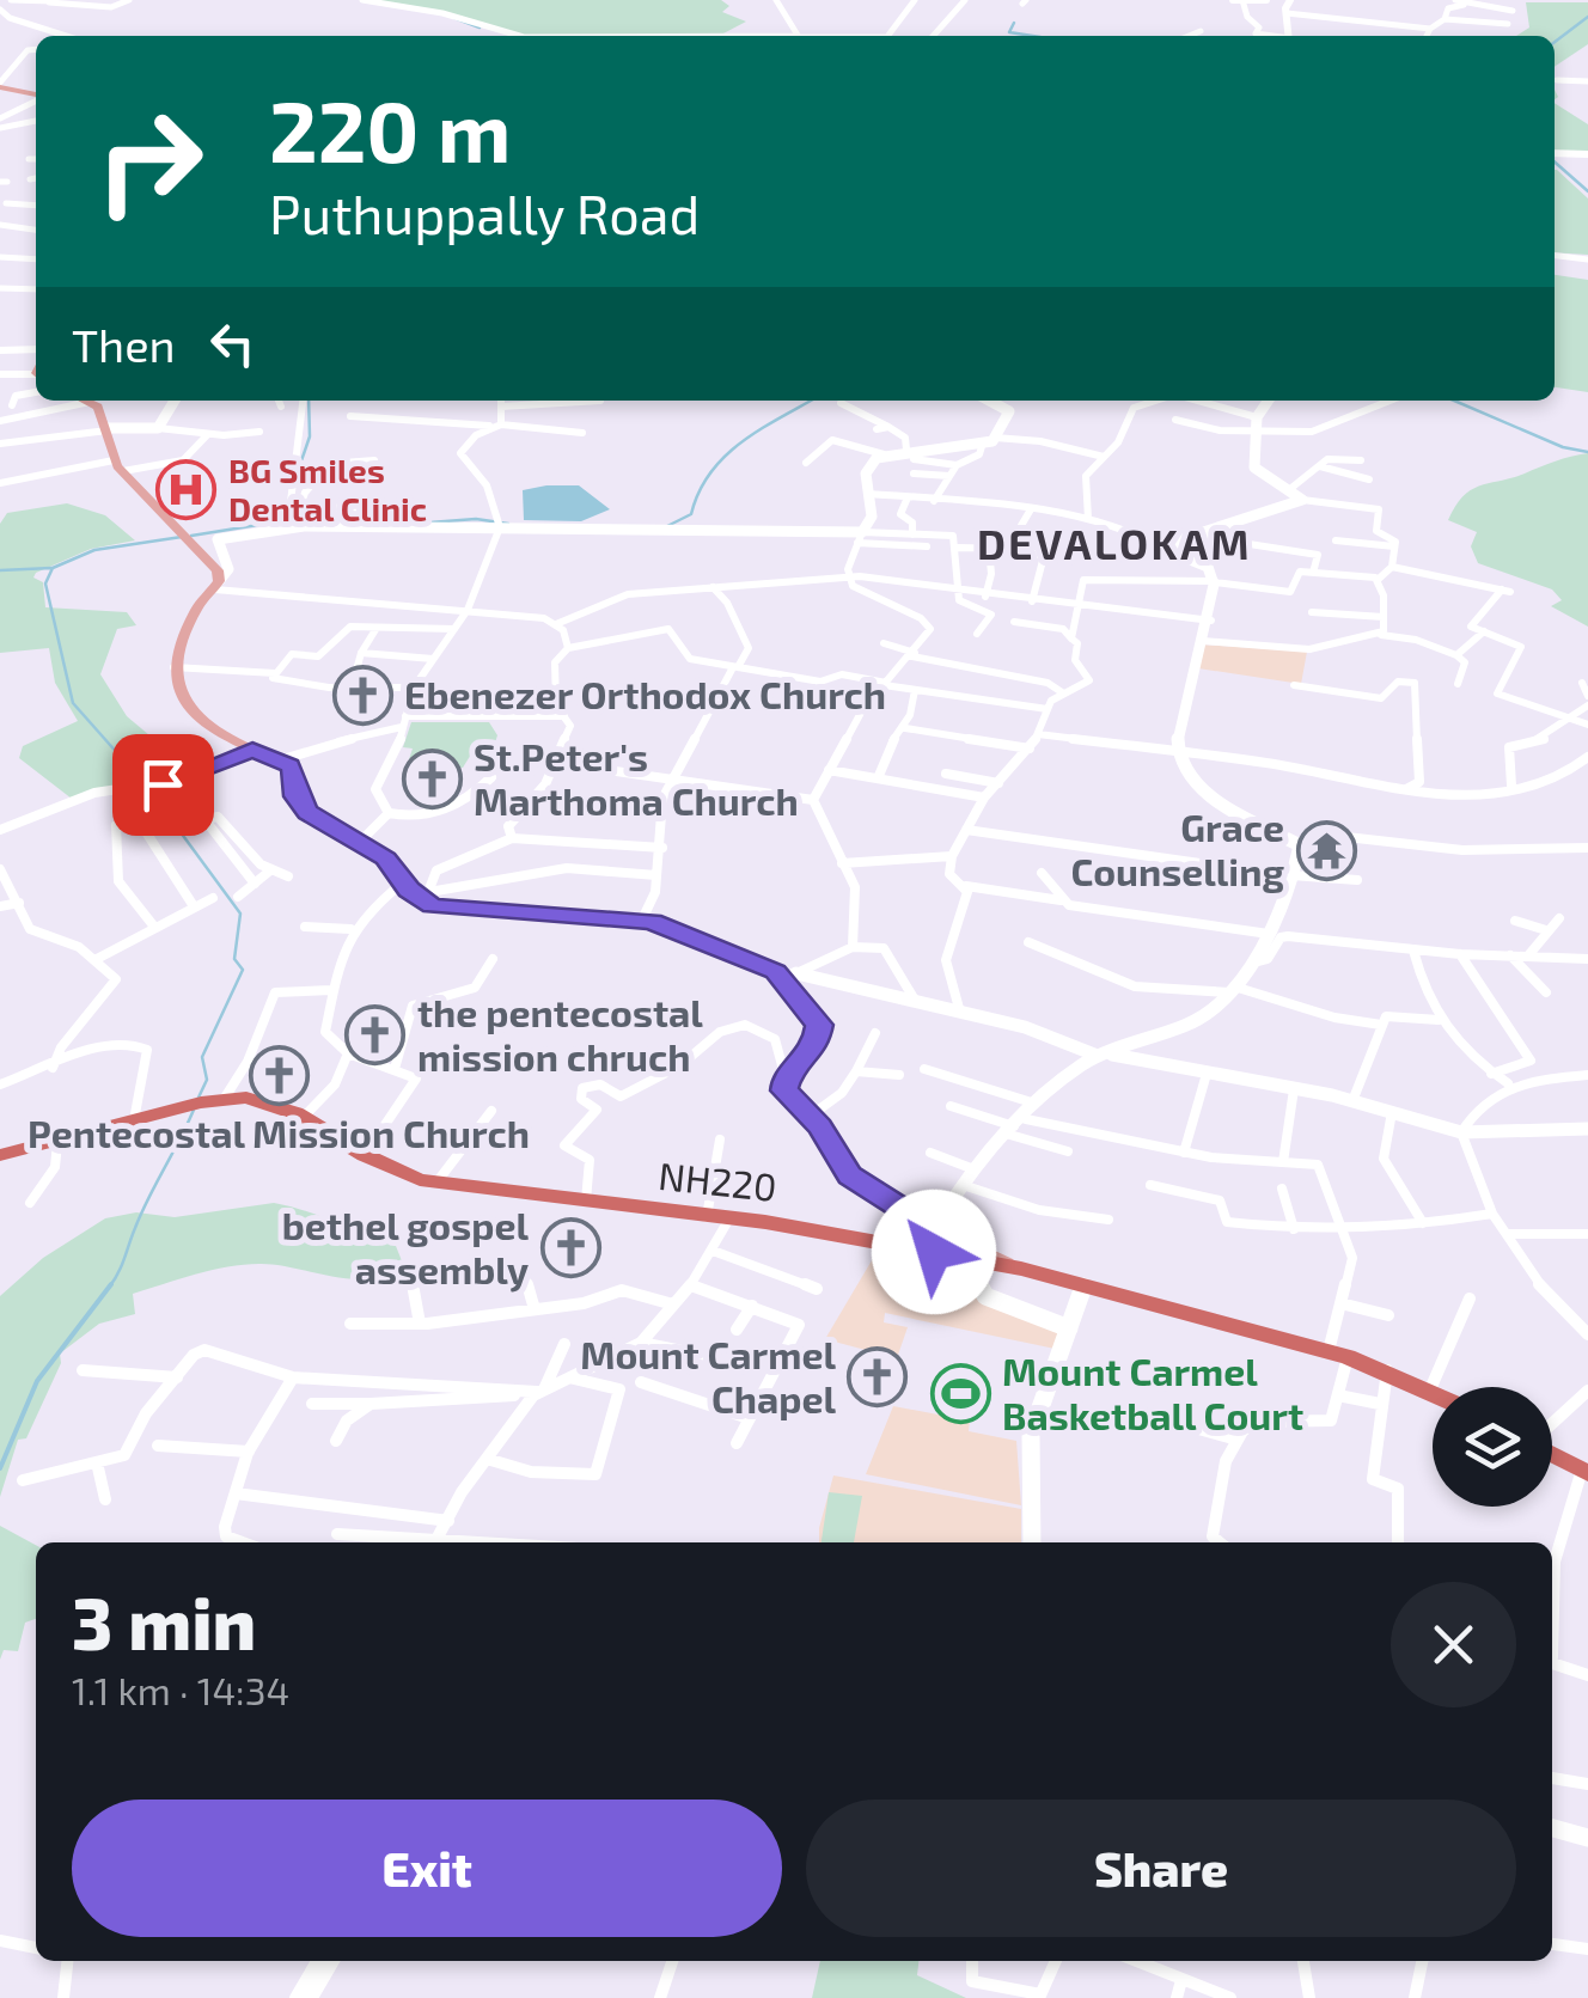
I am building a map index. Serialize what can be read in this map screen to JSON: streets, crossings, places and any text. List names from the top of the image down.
{
  "streets": {
    "highway": ["NH220"]
  },
  "districts": ["DEVALOKAM"],
  "places": {
    "hospital": ["BG Smiles Dental Clinic"],
    "church": [
      "Ebenezer Orthodox Church",
      "St.Peter's Marthoma Church",
      "the pentecostal mission chruch",
      "Pentecostal Mission Church",
      "bethel gospel assembly",
      "Mount Carmel Chapel"
    ],
    "temple": ["Grace Counselling"],
    "sports": ["Mount Carmel Basketball Court"]
  },
  "page": {
    "turn": ["220 m", "Puthuppally Road"],
    "then": "Then",
    "heading": ["3 min", "1.1 km · 14:34"],
    "buttons": ["Exit", "Share"]
  }
}
